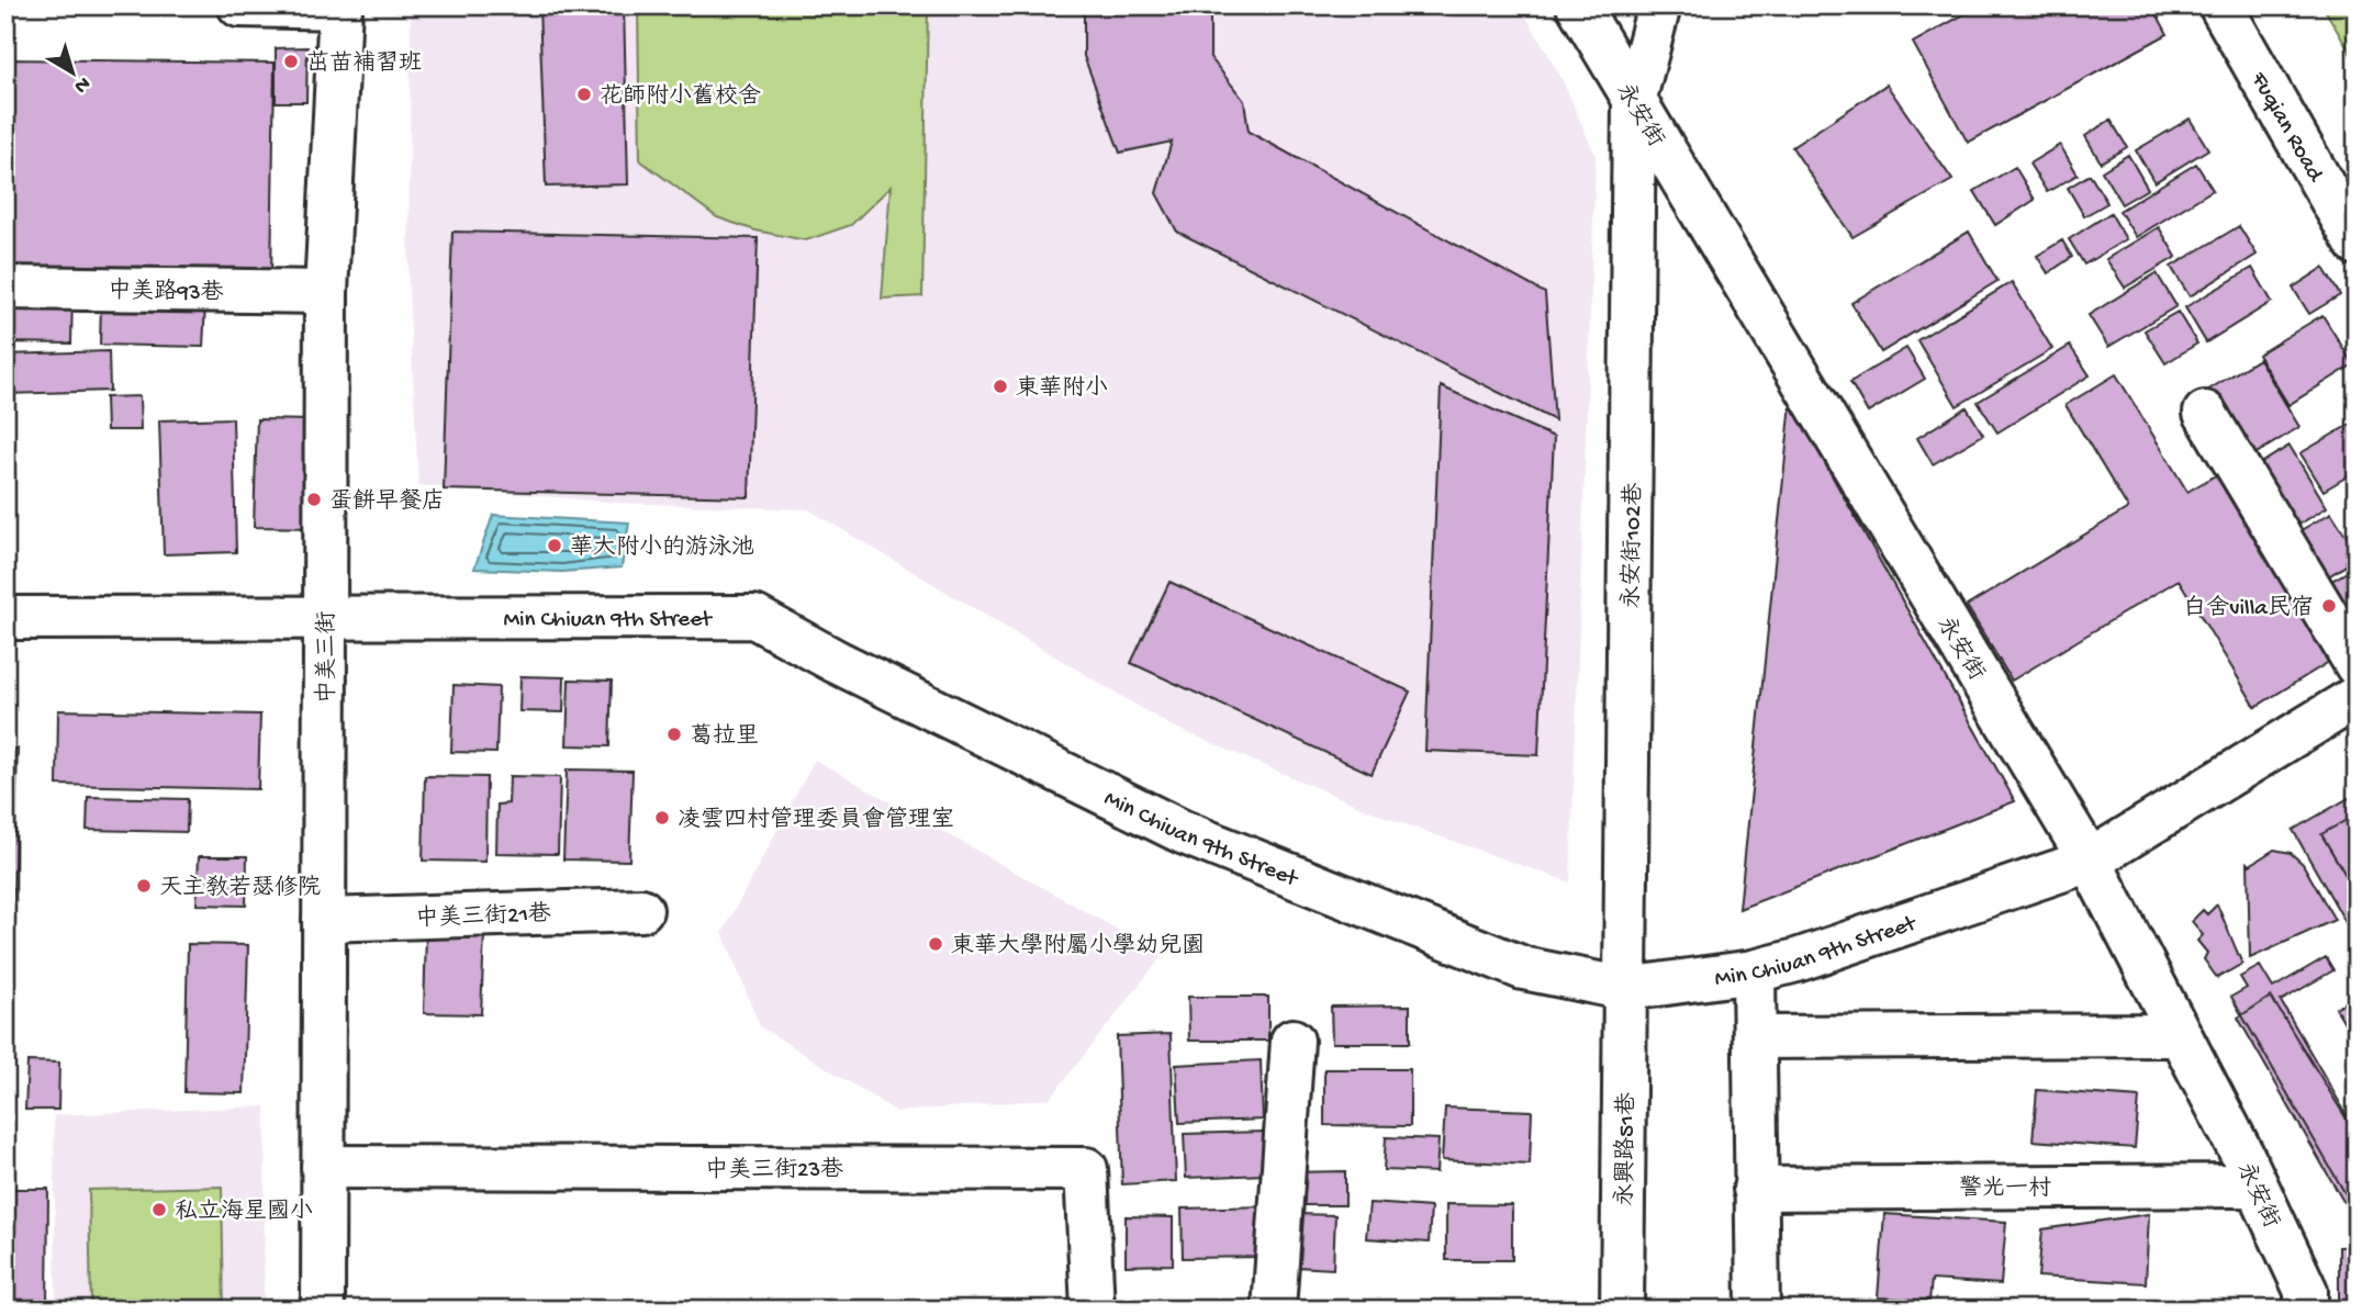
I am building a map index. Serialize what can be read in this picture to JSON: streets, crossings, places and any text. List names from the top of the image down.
{
  "streets": {
    "street": [
      "永安街",
      "Fuqian Road",
      "中美路93巷",
      "永安街102巷",
      "Min Chiuan 9th Street",
      "中美三街",
      "中美三街21巷",
      "永興路51巷",
      "中美三街23巷",
      "警光一村"
    ]
  },
  "crossings": [
    ["永安街", "永安街102巷"],
    ["永安街", "Min Chiuan 9th Street"],
    ["永安街", "警光一村"],
    ["中美路93巷", "中美三街"],
    ["永安街102巷", "Min Chiuan 9th Street"],
    ["永安街102巷", "永興路51巷"],
    ["Min Chiuan 9th Street", "中美三街"],
    ["Min Chiuan 9th Street", "永興路51巷"],
    ["中美三街", "中美三街21巷"],
    ["中美三街", "中美三街23巷"]
  ],
  "places": [
    "茁苗補習班",
    "花師附小舊校舍",
    "東華附小",
    "蛋餅早餐店",
    "華大附小的游泳池",
    "白舍villa民宿",
    "葛拉里",
    "凌雲四村管理委員會管理室",
    "天主教若瑟修院",
    "東華大學附屬小學幼兒園",
    "私立海星國小"
  ],
  "north": "bottom right"
}
